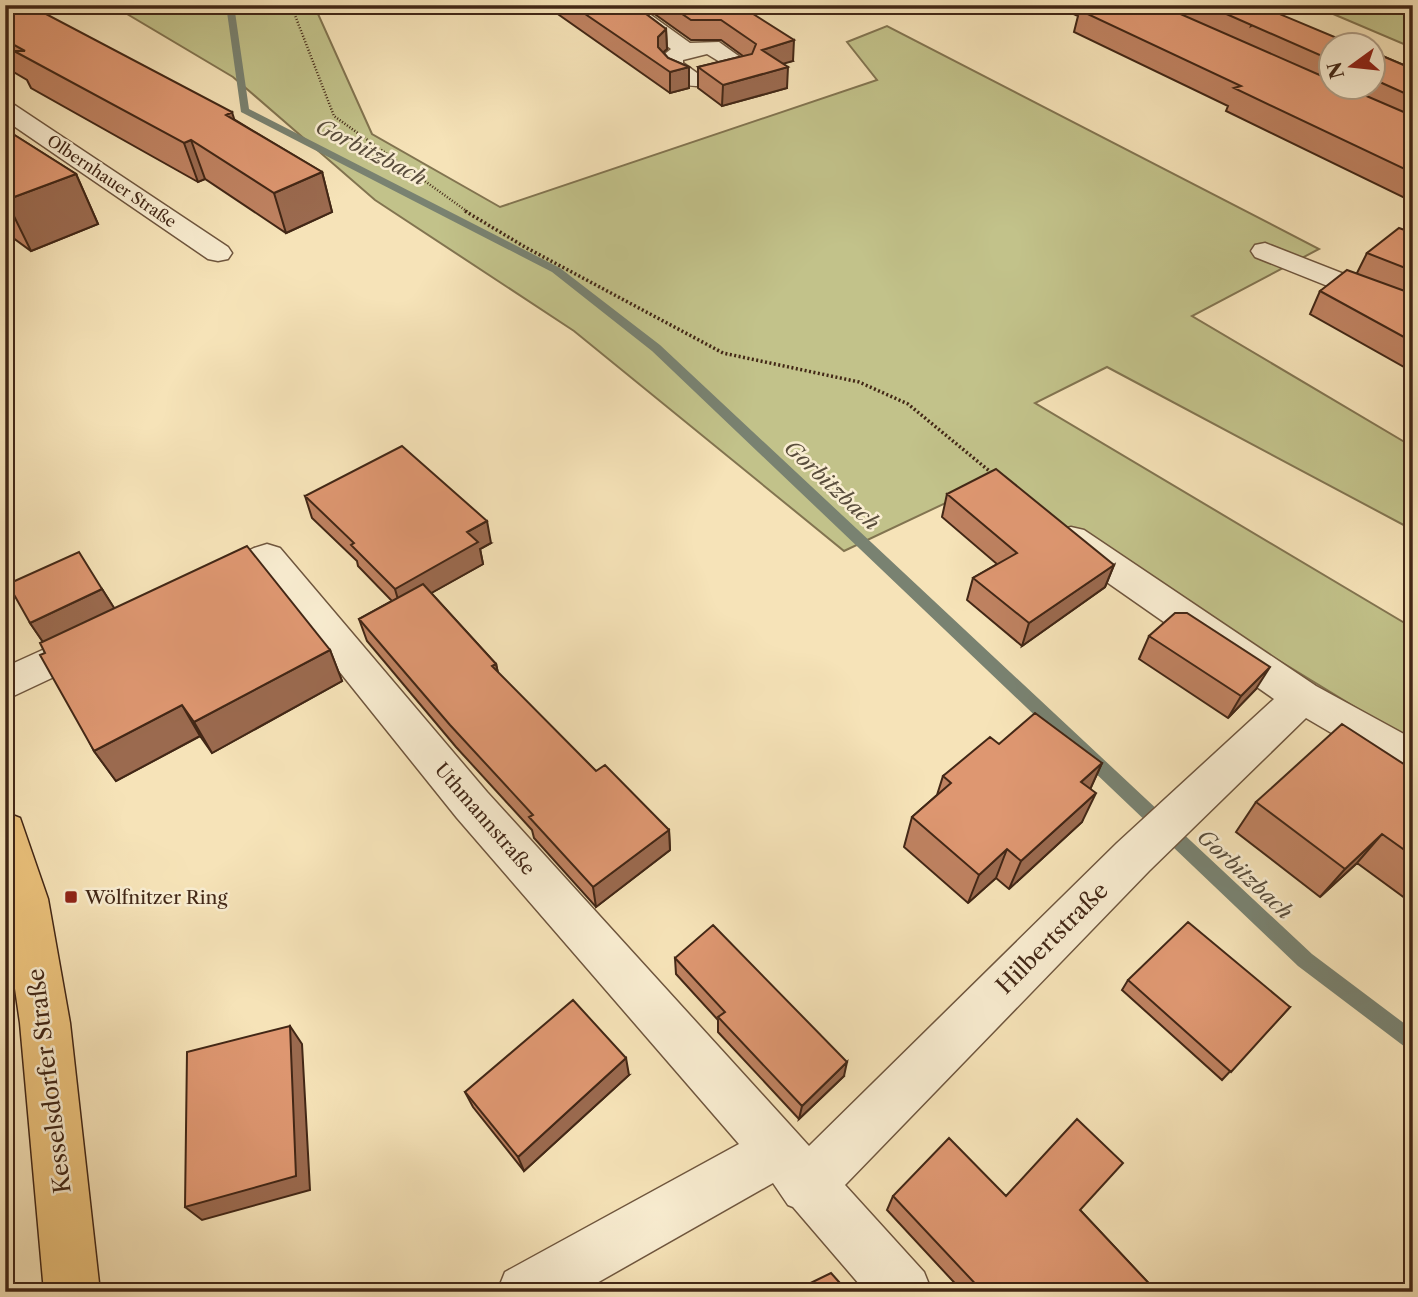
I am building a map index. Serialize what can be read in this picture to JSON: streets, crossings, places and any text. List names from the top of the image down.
{
  "streets": {
    "main road": ["Kesselsdorfer Straße"],
    "street": ["Olbernhauer Straße", "Uthmannstraße", "Hilbertstraße"]
  },
  "crossings": [
    ["Uthmannstraße", "Hilbertstraße"]
  ],
  "water": ["Gorbitzbach"],
  "places": {
    "transit": ["Wölfnitzer Ring"]
  },
  "north": "left"
}
